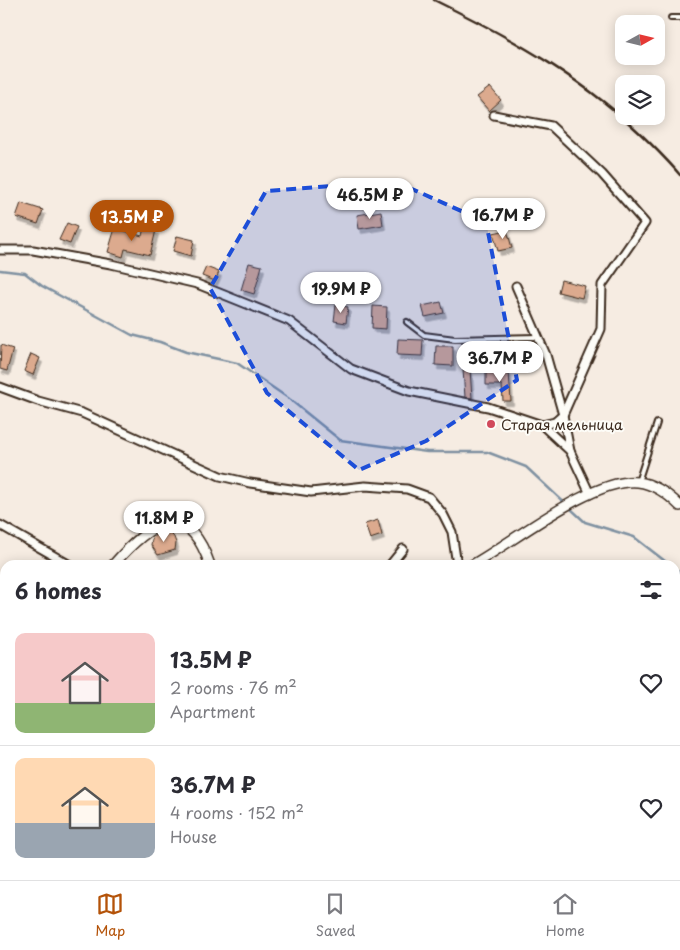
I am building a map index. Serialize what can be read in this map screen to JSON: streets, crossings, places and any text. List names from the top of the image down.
{
  "places": ["Старая мельница"],
  "north": "right",
  "page": {
    "price": [
      "46.5M ₽",
      "16.7M ₽",
      "13.5M ₽",
      "19.9M ₽",
      "36.7M ₽",
      "11.8M ₽"
    ],
    "heading": "6 homes",
    "list": [
      {
        "name": "13.5M ₽",
        "note": "2 rooms · 76 m² · Apartment"
      },
      {
        "name": "36.7M ₽",
        "note": "4 rooms · 152 m² · House"
      }
    ],
    "tabs": ["Map", "Saved", "Home"]
  }
}
